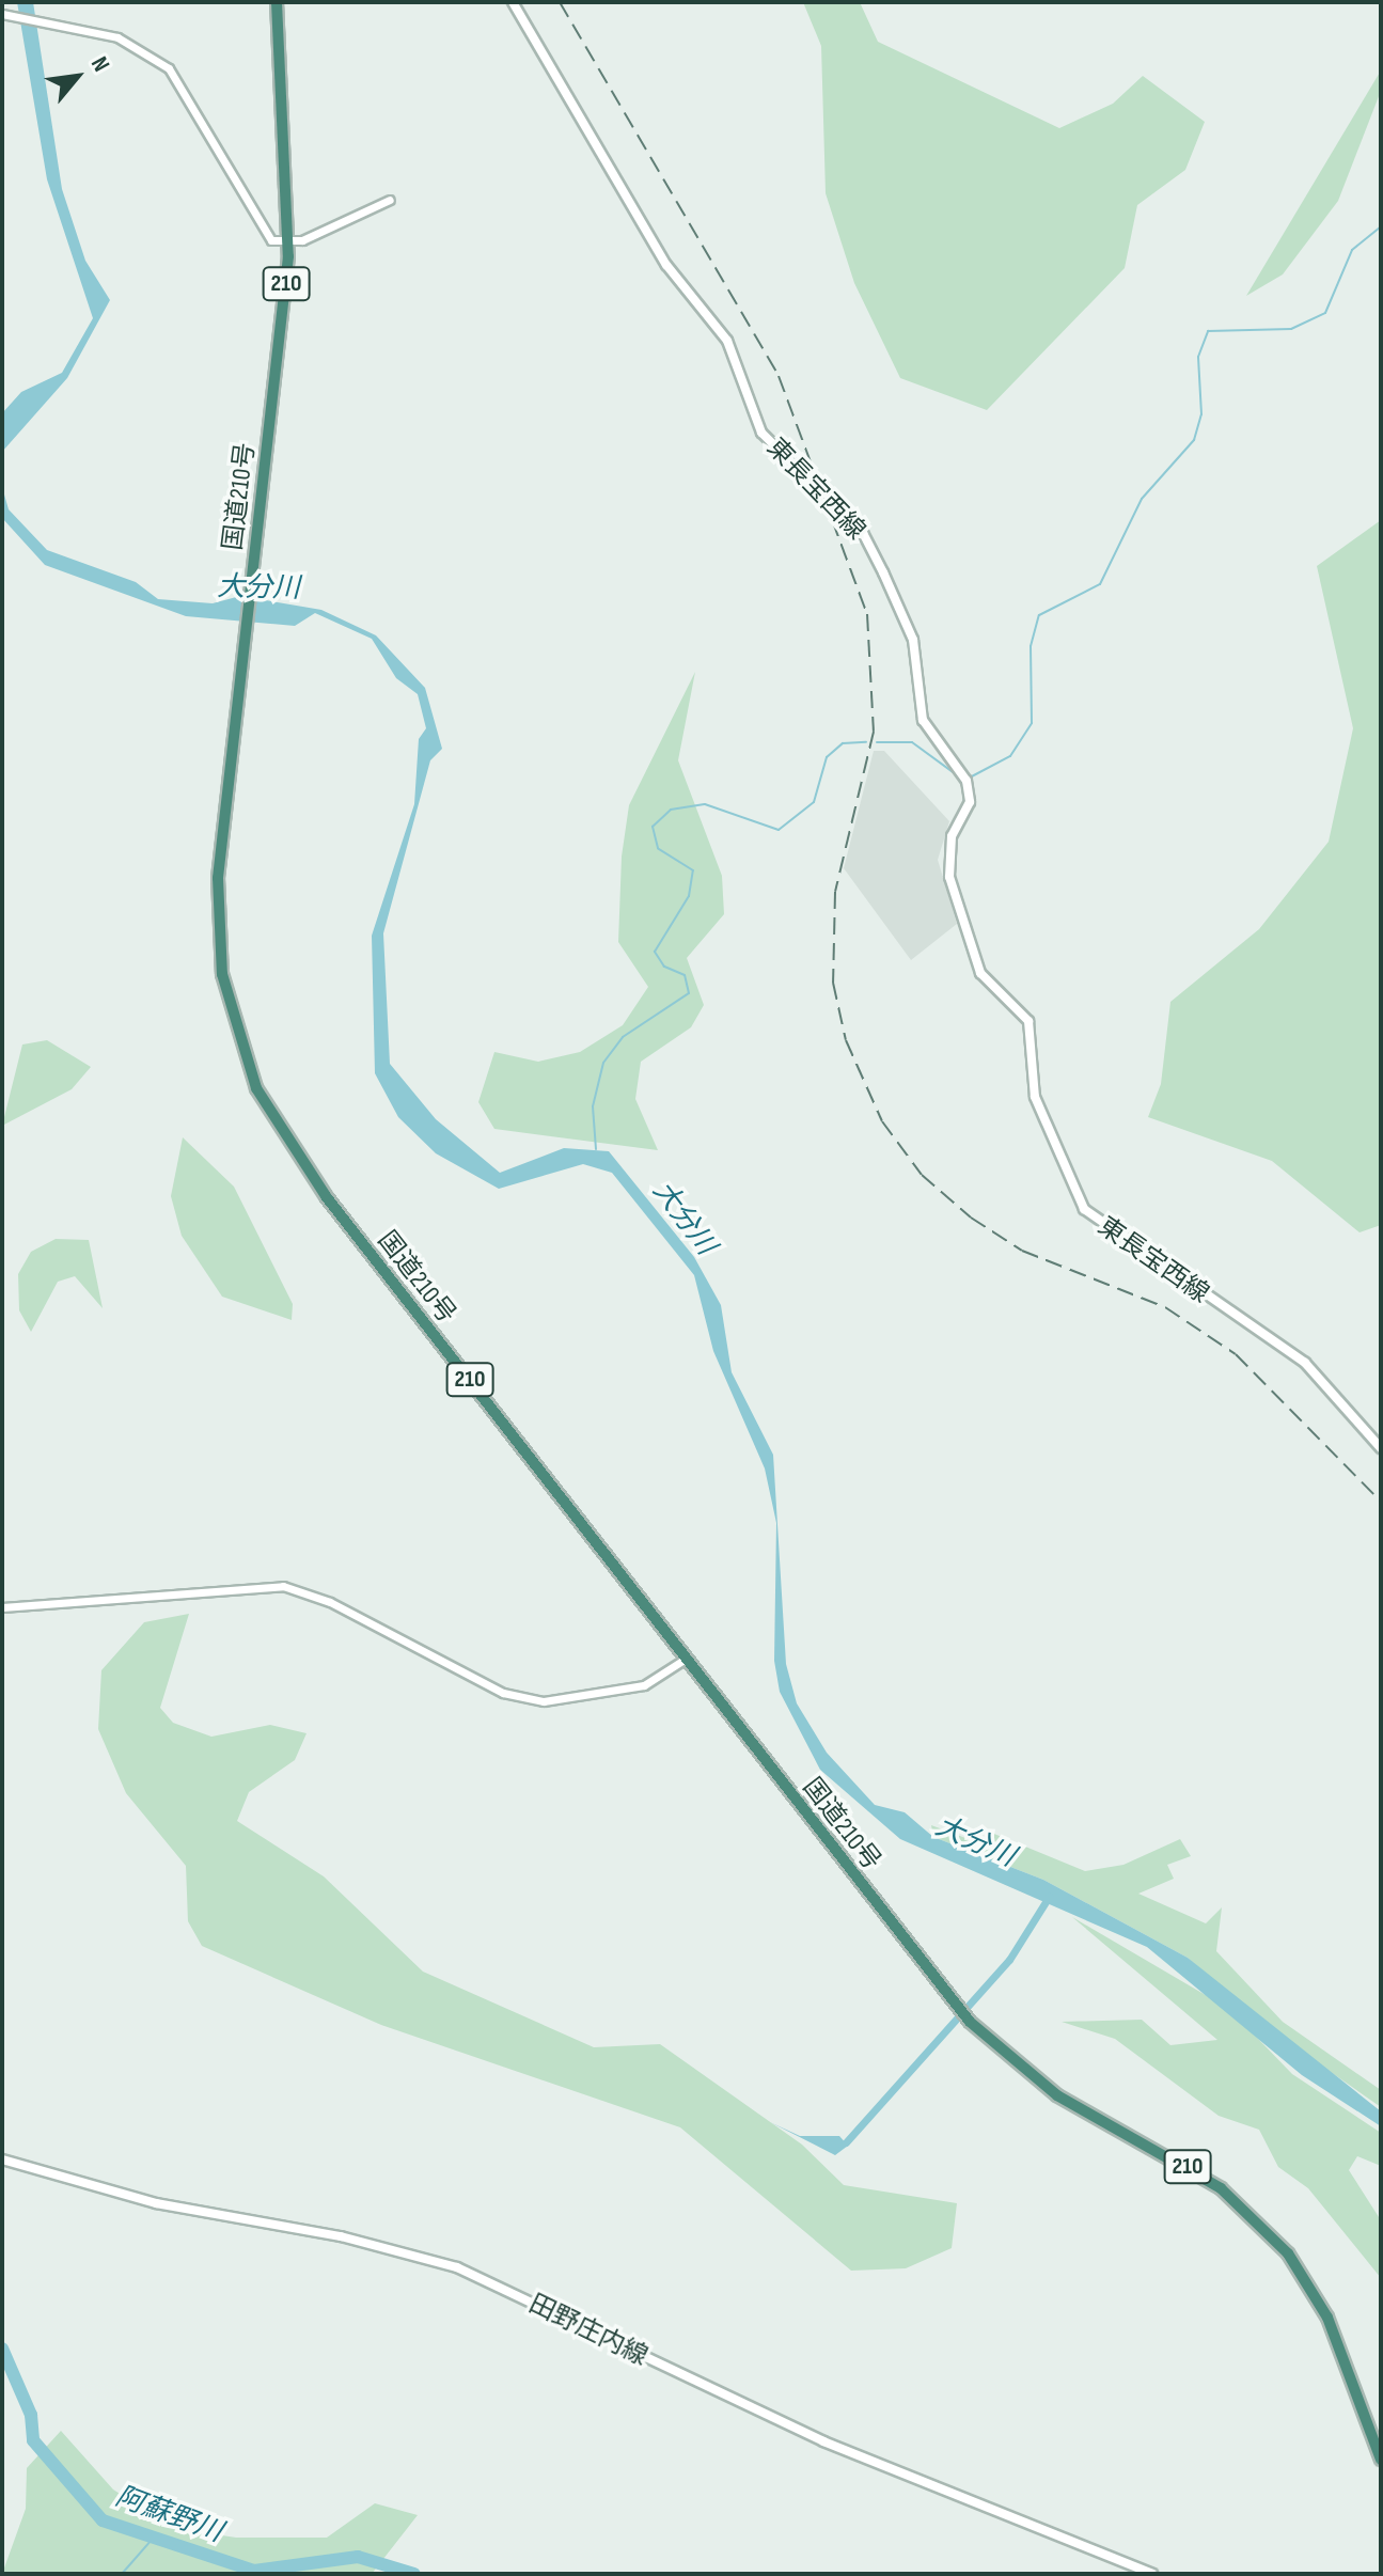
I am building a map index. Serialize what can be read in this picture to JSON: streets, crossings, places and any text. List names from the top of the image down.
{
  "streets": {
    "highway": ["210", "国道210号"],
    "main road": ["東長宝西線", "田野庄内線"]
  },
  "water": ["大分川", "阿蘇野川"],
  "north": "top right"
}
